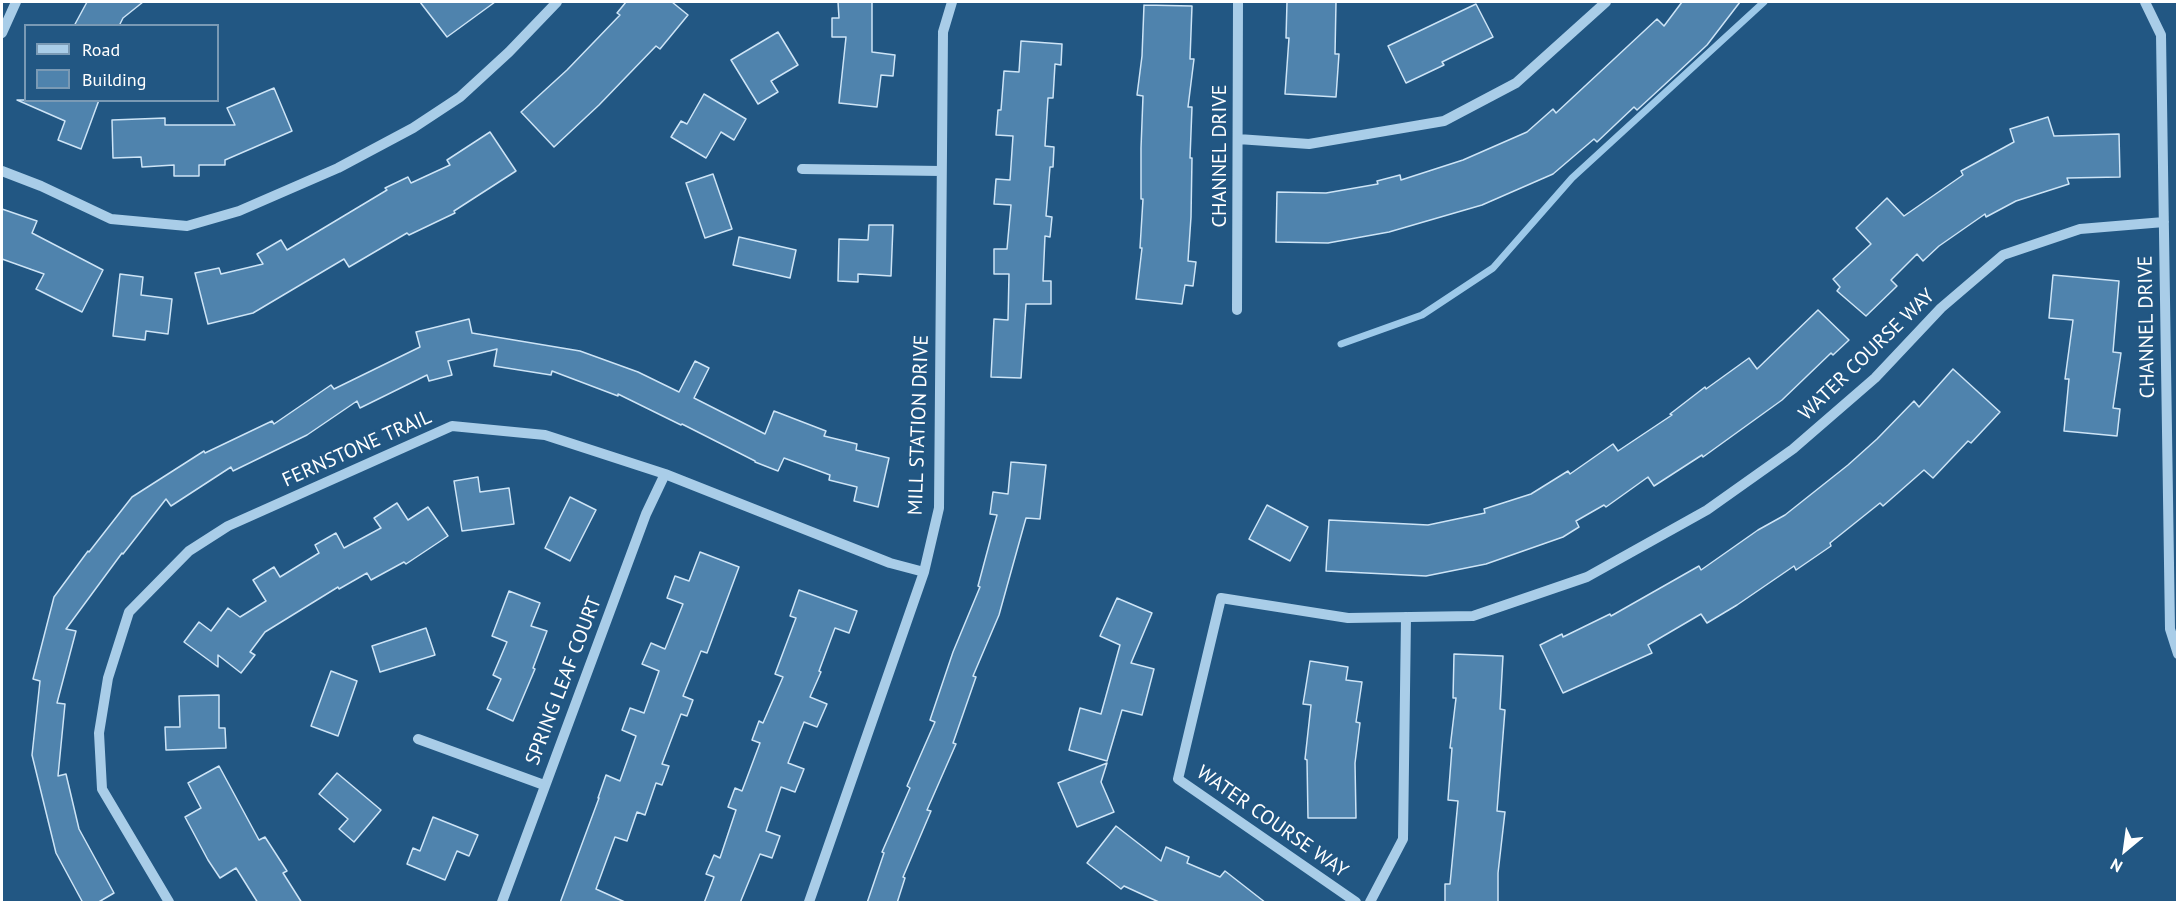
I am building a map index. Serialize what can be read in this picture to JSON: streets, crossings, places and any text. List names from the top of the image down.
{
  "streets": {
    "street": [
      "CHANNEL DRIVE",
      "WATER COURSE WAY",
      "MILL STATION DRIVE",
      "FERNSTONE TRAIL",
      "SPRING LEAF COURT"
    ]
  },
  "crossings": [
    ["CHANNEL DRIVE", "WATER COURSE WAY"],
    ["MILL STATION DRIVE", "FERNSTONE TRAIL"],
    ["FERNSTONE TRAIL", "SPRING LEAF COURT"]
  ],
  "legend": ["Road", "Building"],
  "north": "bottom left"
}
